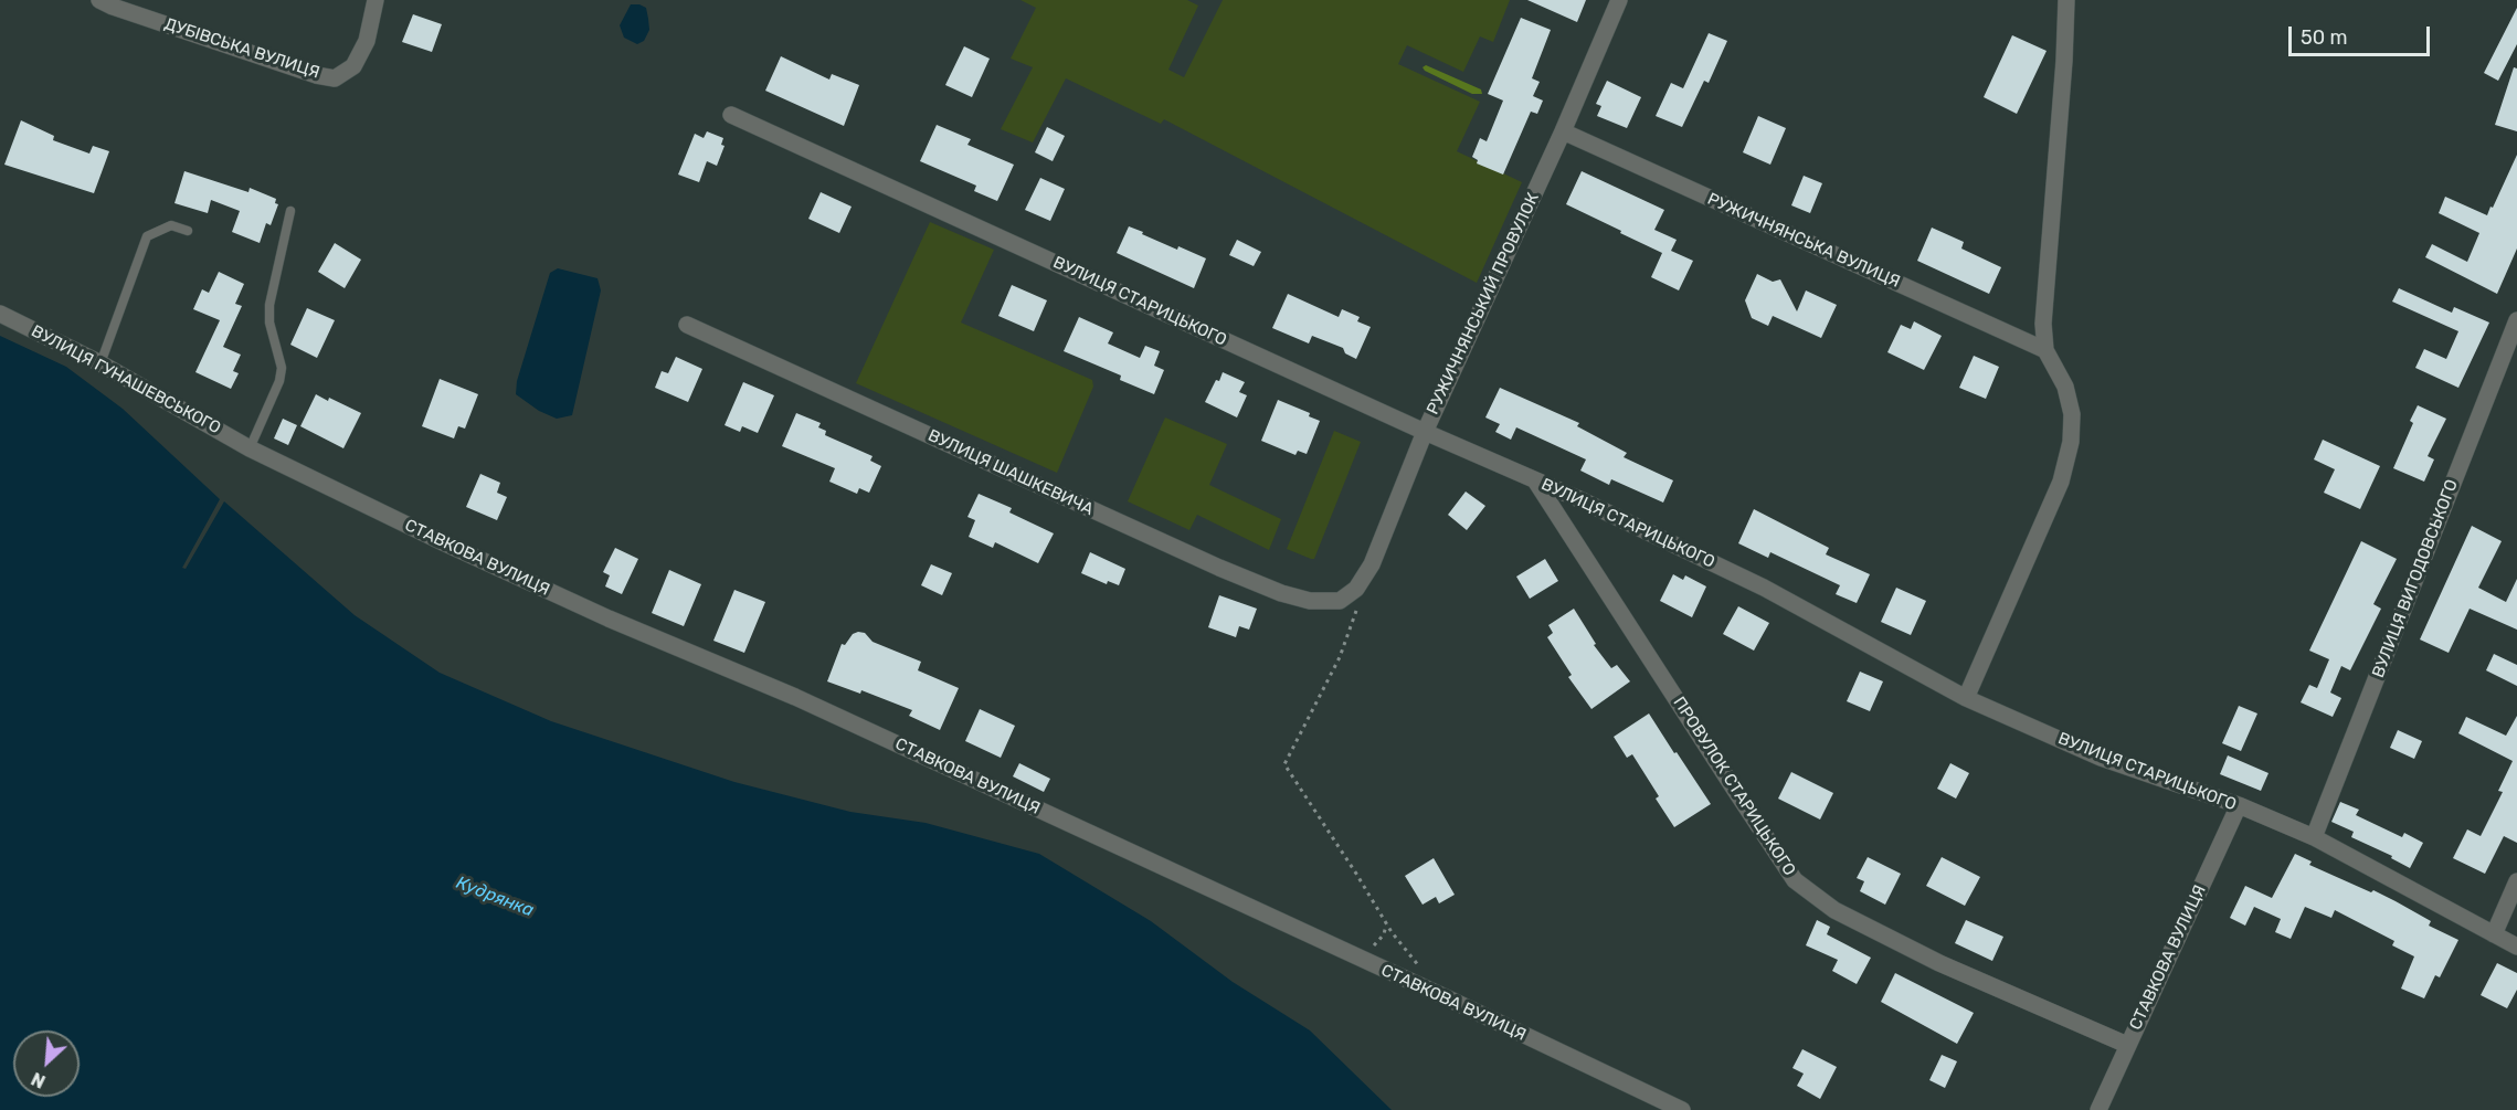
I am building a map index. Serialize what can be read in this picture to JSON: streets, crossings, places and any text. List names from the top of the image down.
{
  "streets": {
    "street": [
      "ДУБІВСЬКА ВУЛИЦЯ",
      "РУЖИЧНЯНСЬКА ВУЛИЦЯ",
      "ВУЛИЦЯ СТАРИЦЬКОГО",
      "РУЖИЧНЯНСЬКИЙ ПРОВУЛОК",
      "ВУЛИЦЯ ГУНАШЕВСЬКОГО",
      "ВУЛИЦЯ ШАШКЕВИЧА",
      "СТАВКОВА ВУЛИЦЯ",
      "ВУЛИЦЯ ВИГОДОВСЬКОГО",
      "ПРОВУЛОК СТАРИЦЬКОГО"
    ]
  },
  "crossings": [
    ["РУЖИЧНЯНСЬКА ВУЛИЦЯ", "РУЖИЧНЯНСЬКИЙ ПРОВУЛОК"],
    ["ВУЛИЦЯ СТАРИЦЬКОГО", "РУЖИЧНЯНСЬКИЙ ПРОВУЛОК"],
    ["ВУЛИЦЯ СТАРИЦЬКОГО", "СТАВКОВА ВУЛИЦЯ"],
    ["ВУЛИЦЯ СТАРИЦЬКОГО", "ВУЛИЦЯ ВИГОДОВСЬКОГО"],
    ["ВУЛИЦЯ СТАРИЦЬКОГО", "ПРОВУЛОК СТАРИЦЬКОГО"],
    ["РУЖИЧНЯНСЬКИЙ ПРОВУЛОК", "ВУЛИЦЯ ШАШКЕВИЧА"],
    ["ВУЛИЦЯ ГУНАШЕВСЬКОГО", "СТАВКОВА ВУЛИЦЯ"],
    ["СТАВКОВА ВУЛИЦЯ", "ПРОВУЛОК СТАРИЦЬКОГО"]
  ],
  "water": ["Кудрянка"],
  "scale_bar": "50 m",
  "north": "bottom left"
}
